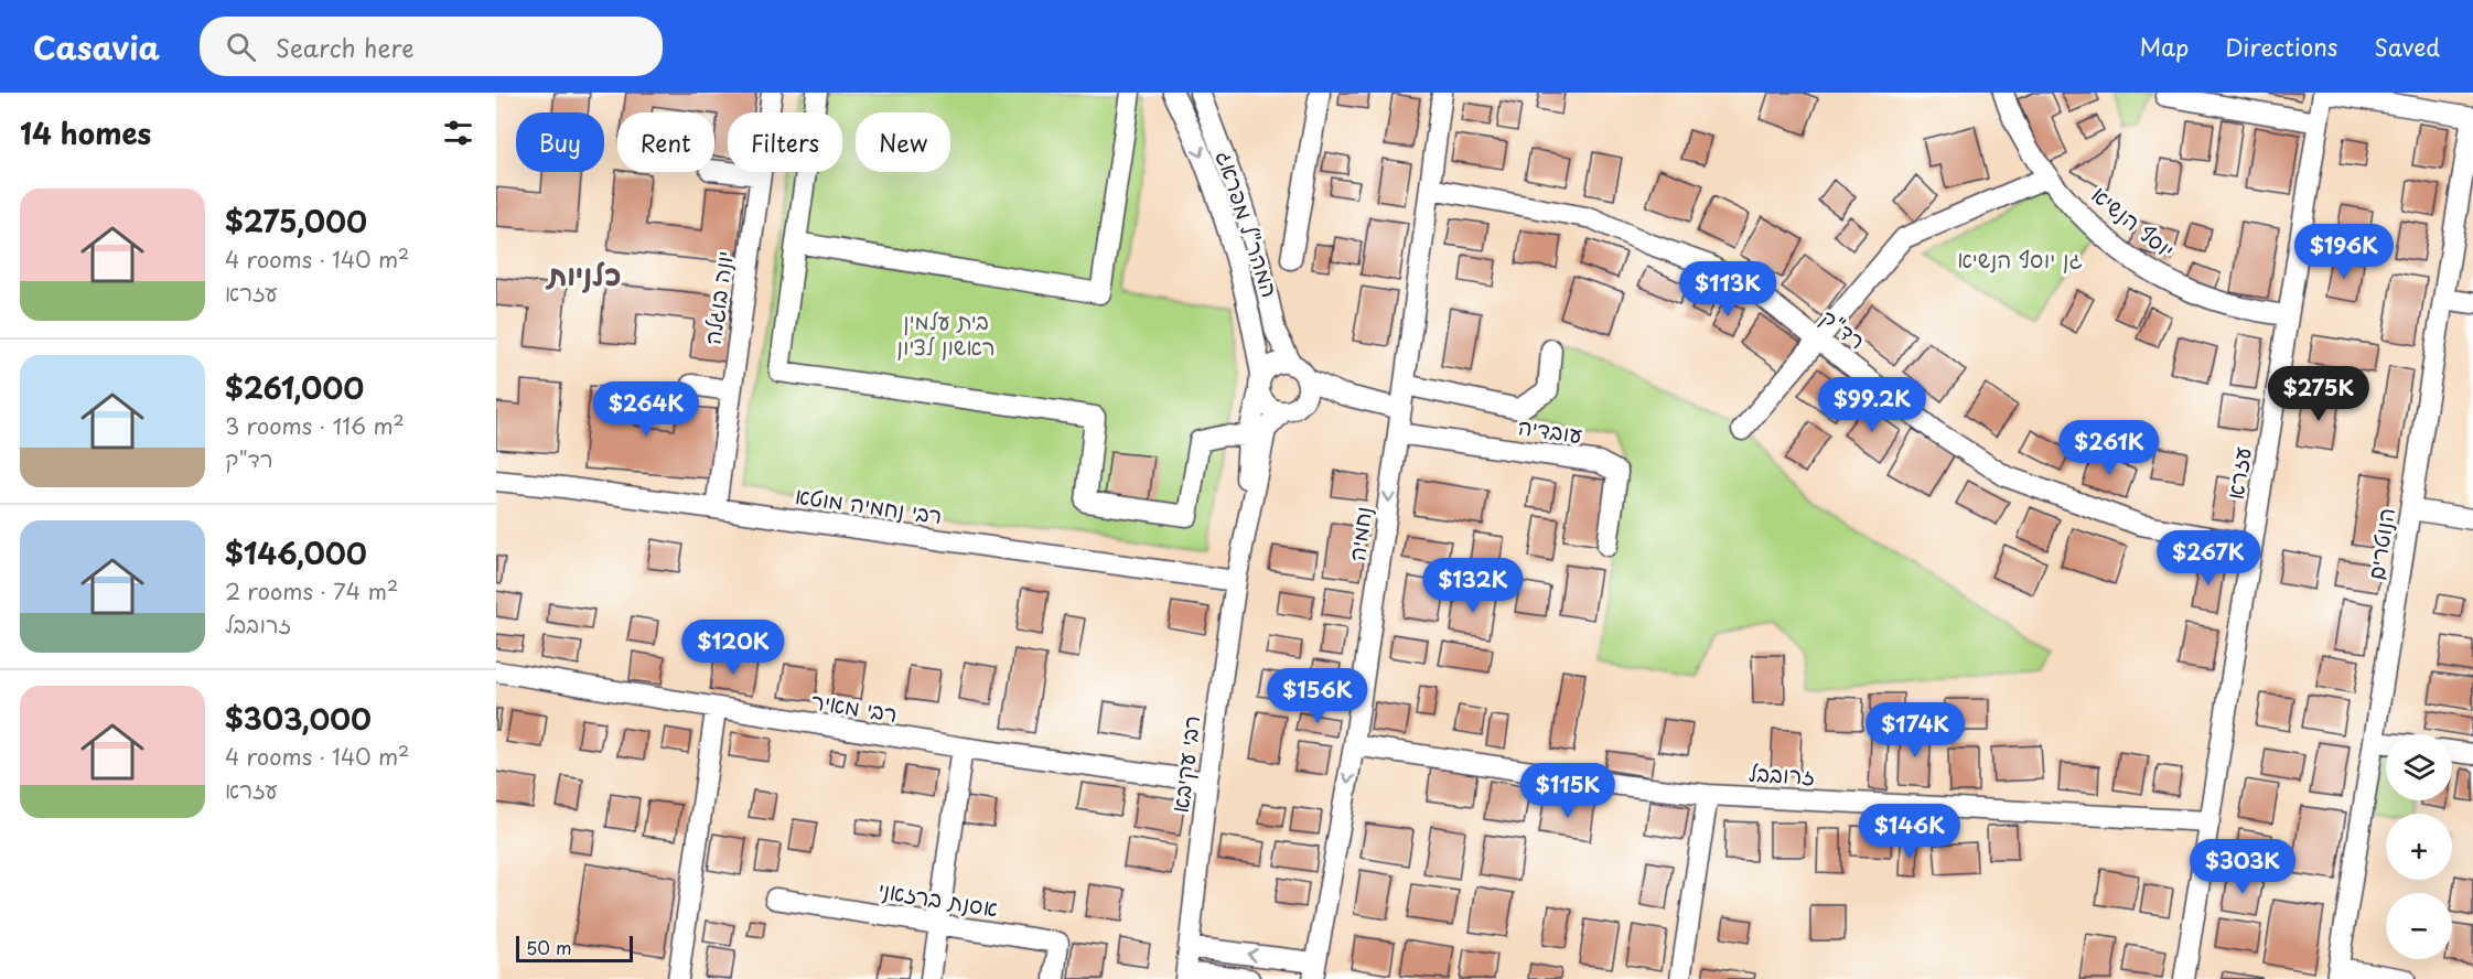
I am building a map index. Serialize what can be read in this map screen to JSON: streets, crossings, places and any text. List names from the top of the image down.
{
  "streets": {
    "street": [
      "יוסף הנשיא",
      "המהר\"ל מפראג",
      "יונה בוגלה",
      "רד\"ק",
      "עובדיה",
      "עזרא",
      "רבי נחמיה מוטא",
      "נחמיה",
      "הנוטרים",
      "רבי מאיר",
      "רבי עקיבא",
      "זרובבל",
      "אסנת ברזאני"
    ]
  },
  "crossings": [
    ["יוסף הנשיא", "עזרא"],
    ["המהר\"ל מפראג", "רבי עקיבא"],
    ["יונה בוגלה", "רבי נחמיה מוטא"],
    ["רד\"ק", "עזרא"],
    ["רד\"ק", "נחמיה"],
    ["עובדיה", "נחמיה"],
    ["עזרא", "זרובבל"],
    ["רבי נחמיה מוטא", "רבי עקיבא"],
    ["נחמיה", "זרובבל"],
    ["רבי מאיר", "רבי עקיבא"]
  ],
  "one_way": ["נחמיה"],
  "districts": ["כלניות"],
  "parks": ["גן יוסף הנשיא", "בית עלמין ראשון לציון"],
  "scale_bar": "50 m",
  "page": {
    "header": "Casavia",
    "search": "Search here",
    "nav": ["Map", "Directions", "Saved"],
    "heading": "14 homes",
    "chip": [
      "Buy",
      "Rent",
      "Filters",
      "New"
    ],
    "list": [
      {
        "name": "$275,000",
        "note": "4 rooms · 140 m² · עזרא"
      },
      {
        "name": "$261,000",
        "note": "3 rooms · 116 m² · רד\"ק"
      },
      {
        "name": "$146,000",
        "note": "2 rooms · 74 m² · זרובבל"
      },
      {
        "name": "$303,000",
        "note": "4 rooms · 140 m² · עזרא"
      }
    ],
    "price": [
      "$196K",
      "$113K",
      "$275K",
      "$99.2K",
      "$264K",
      "$261K",
      "$267K",
      "$132K",
      "$120K",
      "$156K",
      "$174K",
      "$115K",
      "$146K",
      "$303K"
    ],
    "map_buttons": ["+", "−"],
    "scale": "50 m"
  }
}
